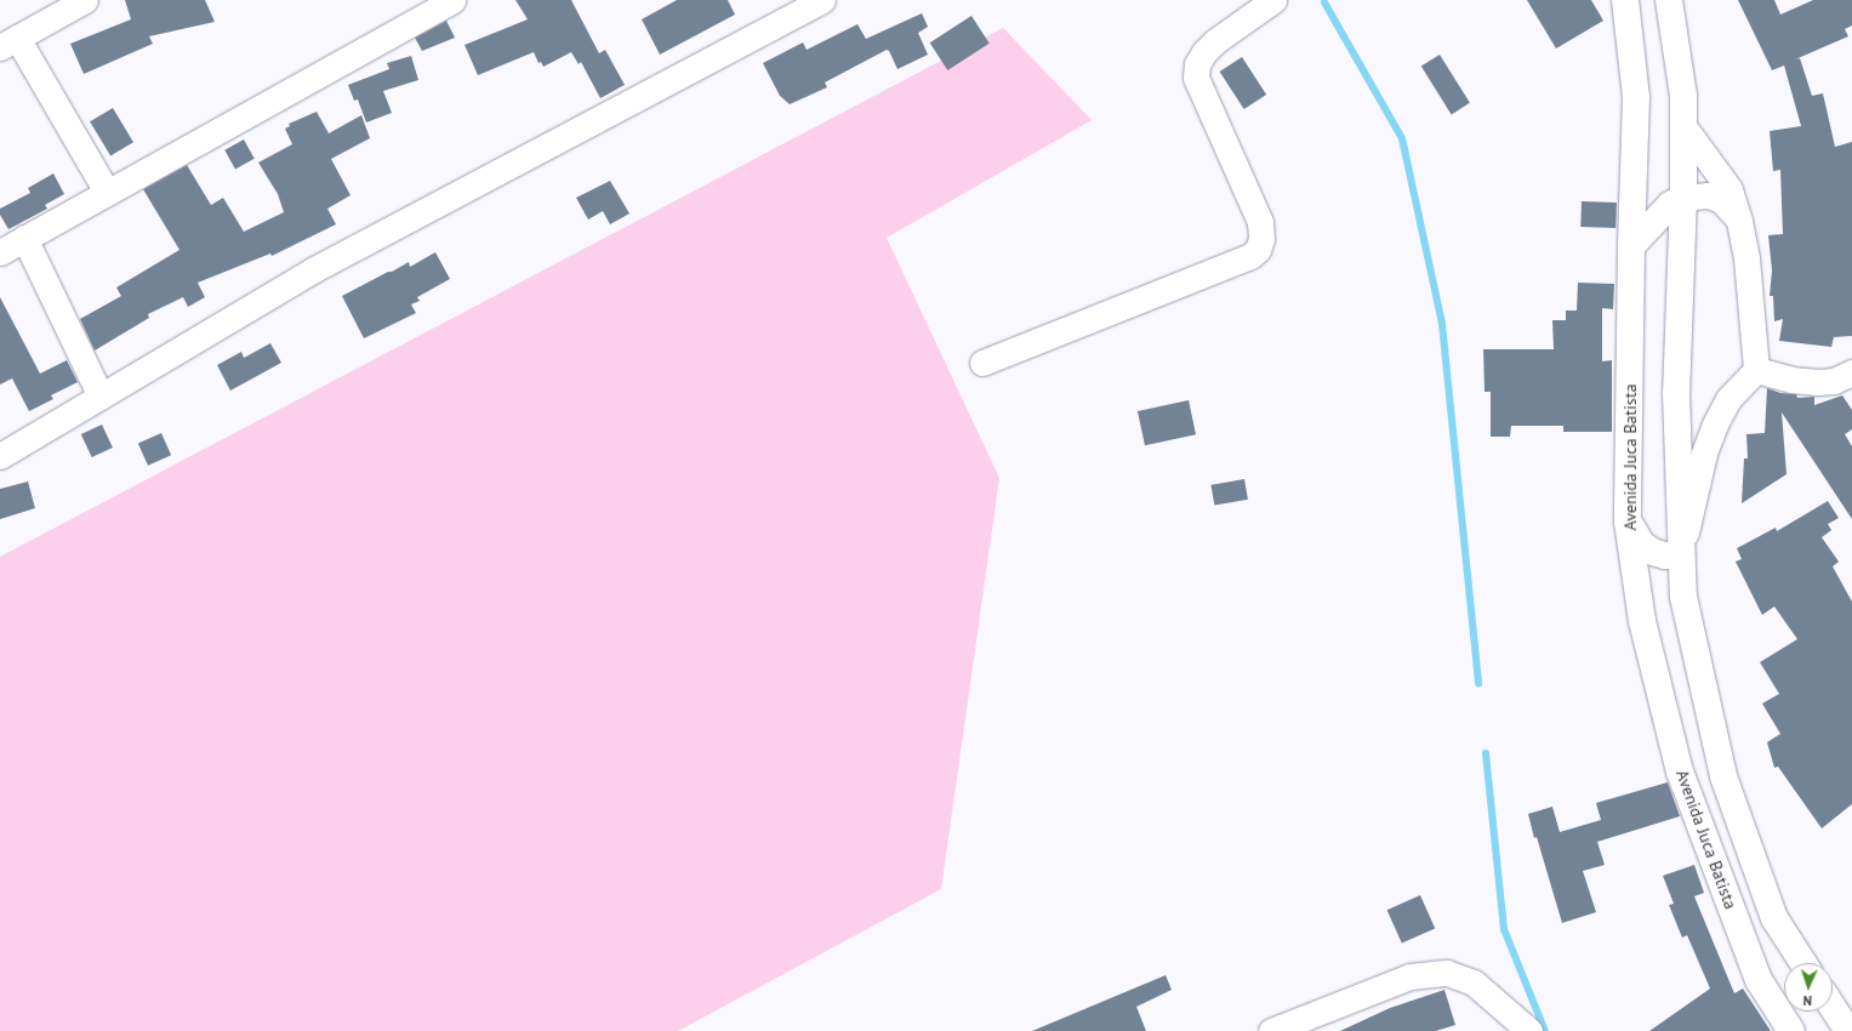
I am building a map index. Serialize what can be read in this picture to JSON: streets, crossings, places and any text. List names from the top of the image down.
{
  "streets": {
    "main road": ["Avenida Juca Batista"]
  },
  "north": "bottom"
}
